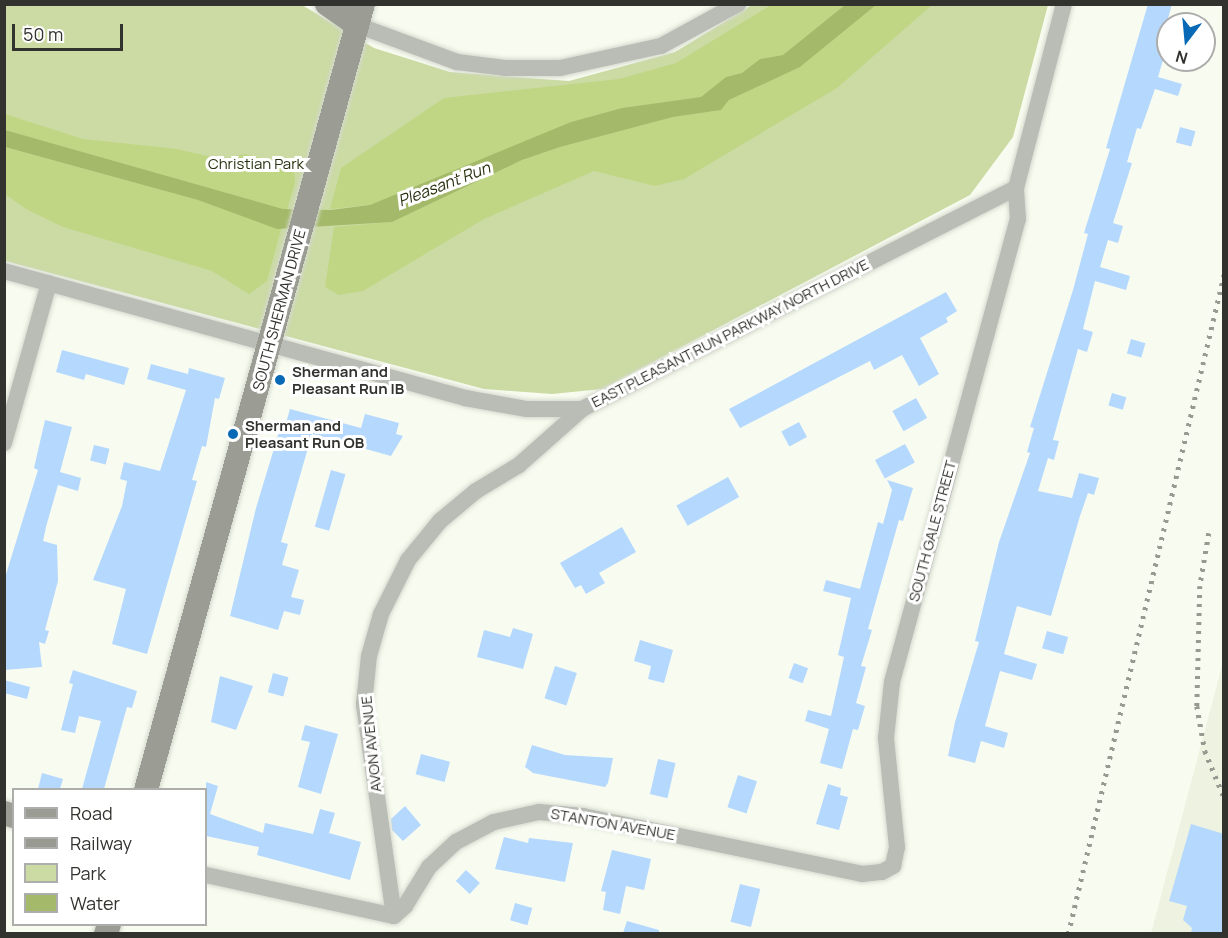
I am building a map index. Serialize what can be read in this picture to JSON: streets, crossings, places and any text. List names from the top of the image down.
{
  "streets": {
    "main road": ["SOUTH SHERMAN DRIVE"],
    "street": [
      "EAST PLEASANT RUN PARKWAY NORTH DRIVE",
      "SOUTH GALE STREET",
      "AVON AVENUE",
      "STANTON AVENUE"
    ]
  },
  "crossings": [
    ["SOUTH SHERMAN DRIVE", "EAST PLEASANT RUN PARKWAY NORTH DRIVE"],
    ["EAST PLEASANT RUN PARKWAY NORTH DRIVE", "SOUTH GALE STREET"],
    ["EAST PLEASANT RUN PARKWAY NORTH DRIVE", "AVON AVENUE"],
    ["SOUTH GALE STREET", "STANTON AVENUE"],
    ["AVON AVENUE", "STANTON AVENUE"]
  ],
  "water": ["Pleasant Run"],
  "parks": ["Christian Park"],
  "places": ["Sherman and Pleasant Run IB", "Sherman and Pleasant Run OB"],
  "legend": [
    "Road",
    "Railway",
    "Park",
    "Water"
  ],
  "scale_bar": "50 m",
  "north": "bottom"
}
